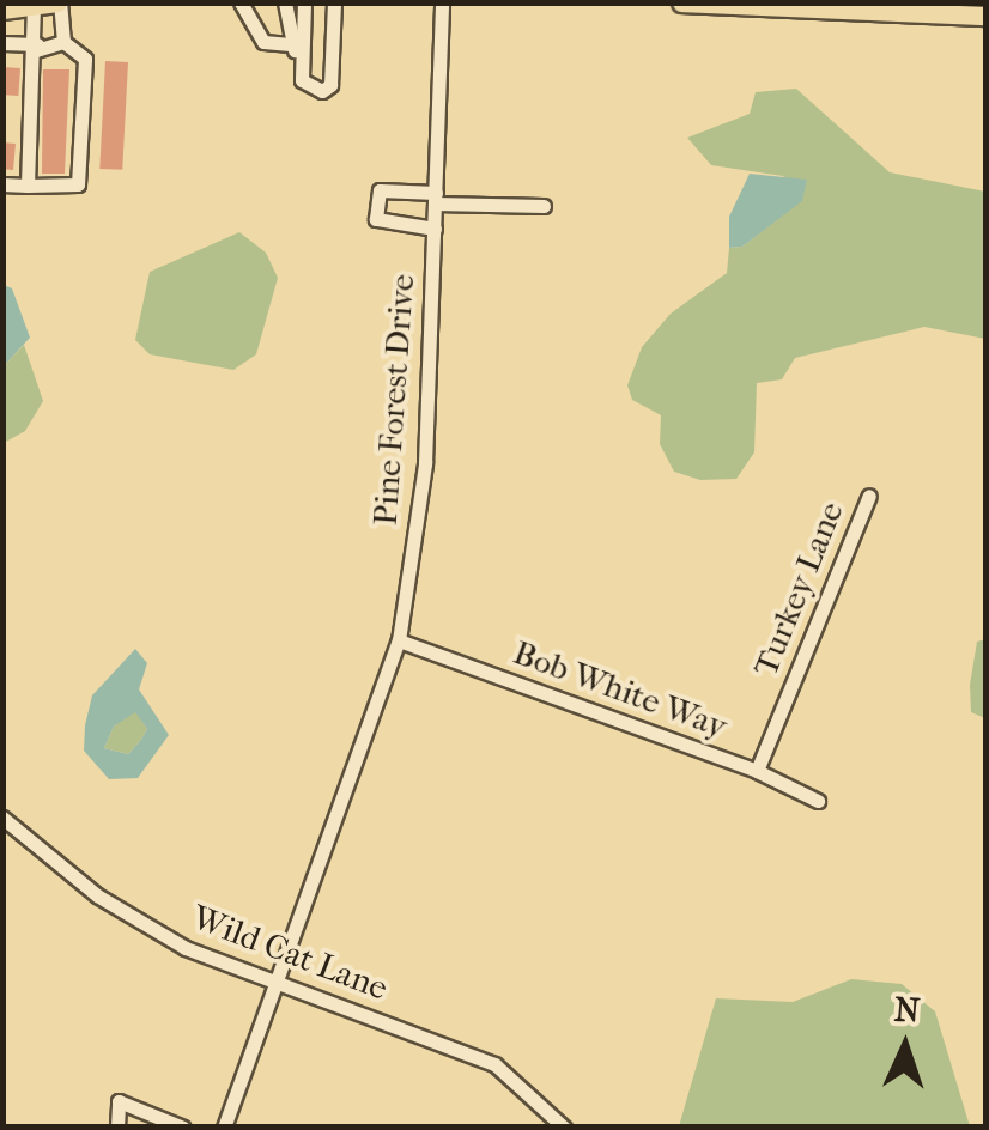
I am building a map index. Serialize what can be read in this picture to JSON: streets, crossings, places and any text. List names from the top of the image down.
{
  "streets": {
    "street": [
      "Pine Forest Drive",
      "Turkey Lane",
      "Bob White Way",
      "Wild Cat Lane"
    ]
  },
  "crossings": [
    ["Pine Forest Drive", "Bob White Way"],
    ["Pine Forest Drive", "Wild Cat Lane"],
    ["Turkey Lane", "Bob White Way"]
  ],
  "north": "top"
}
